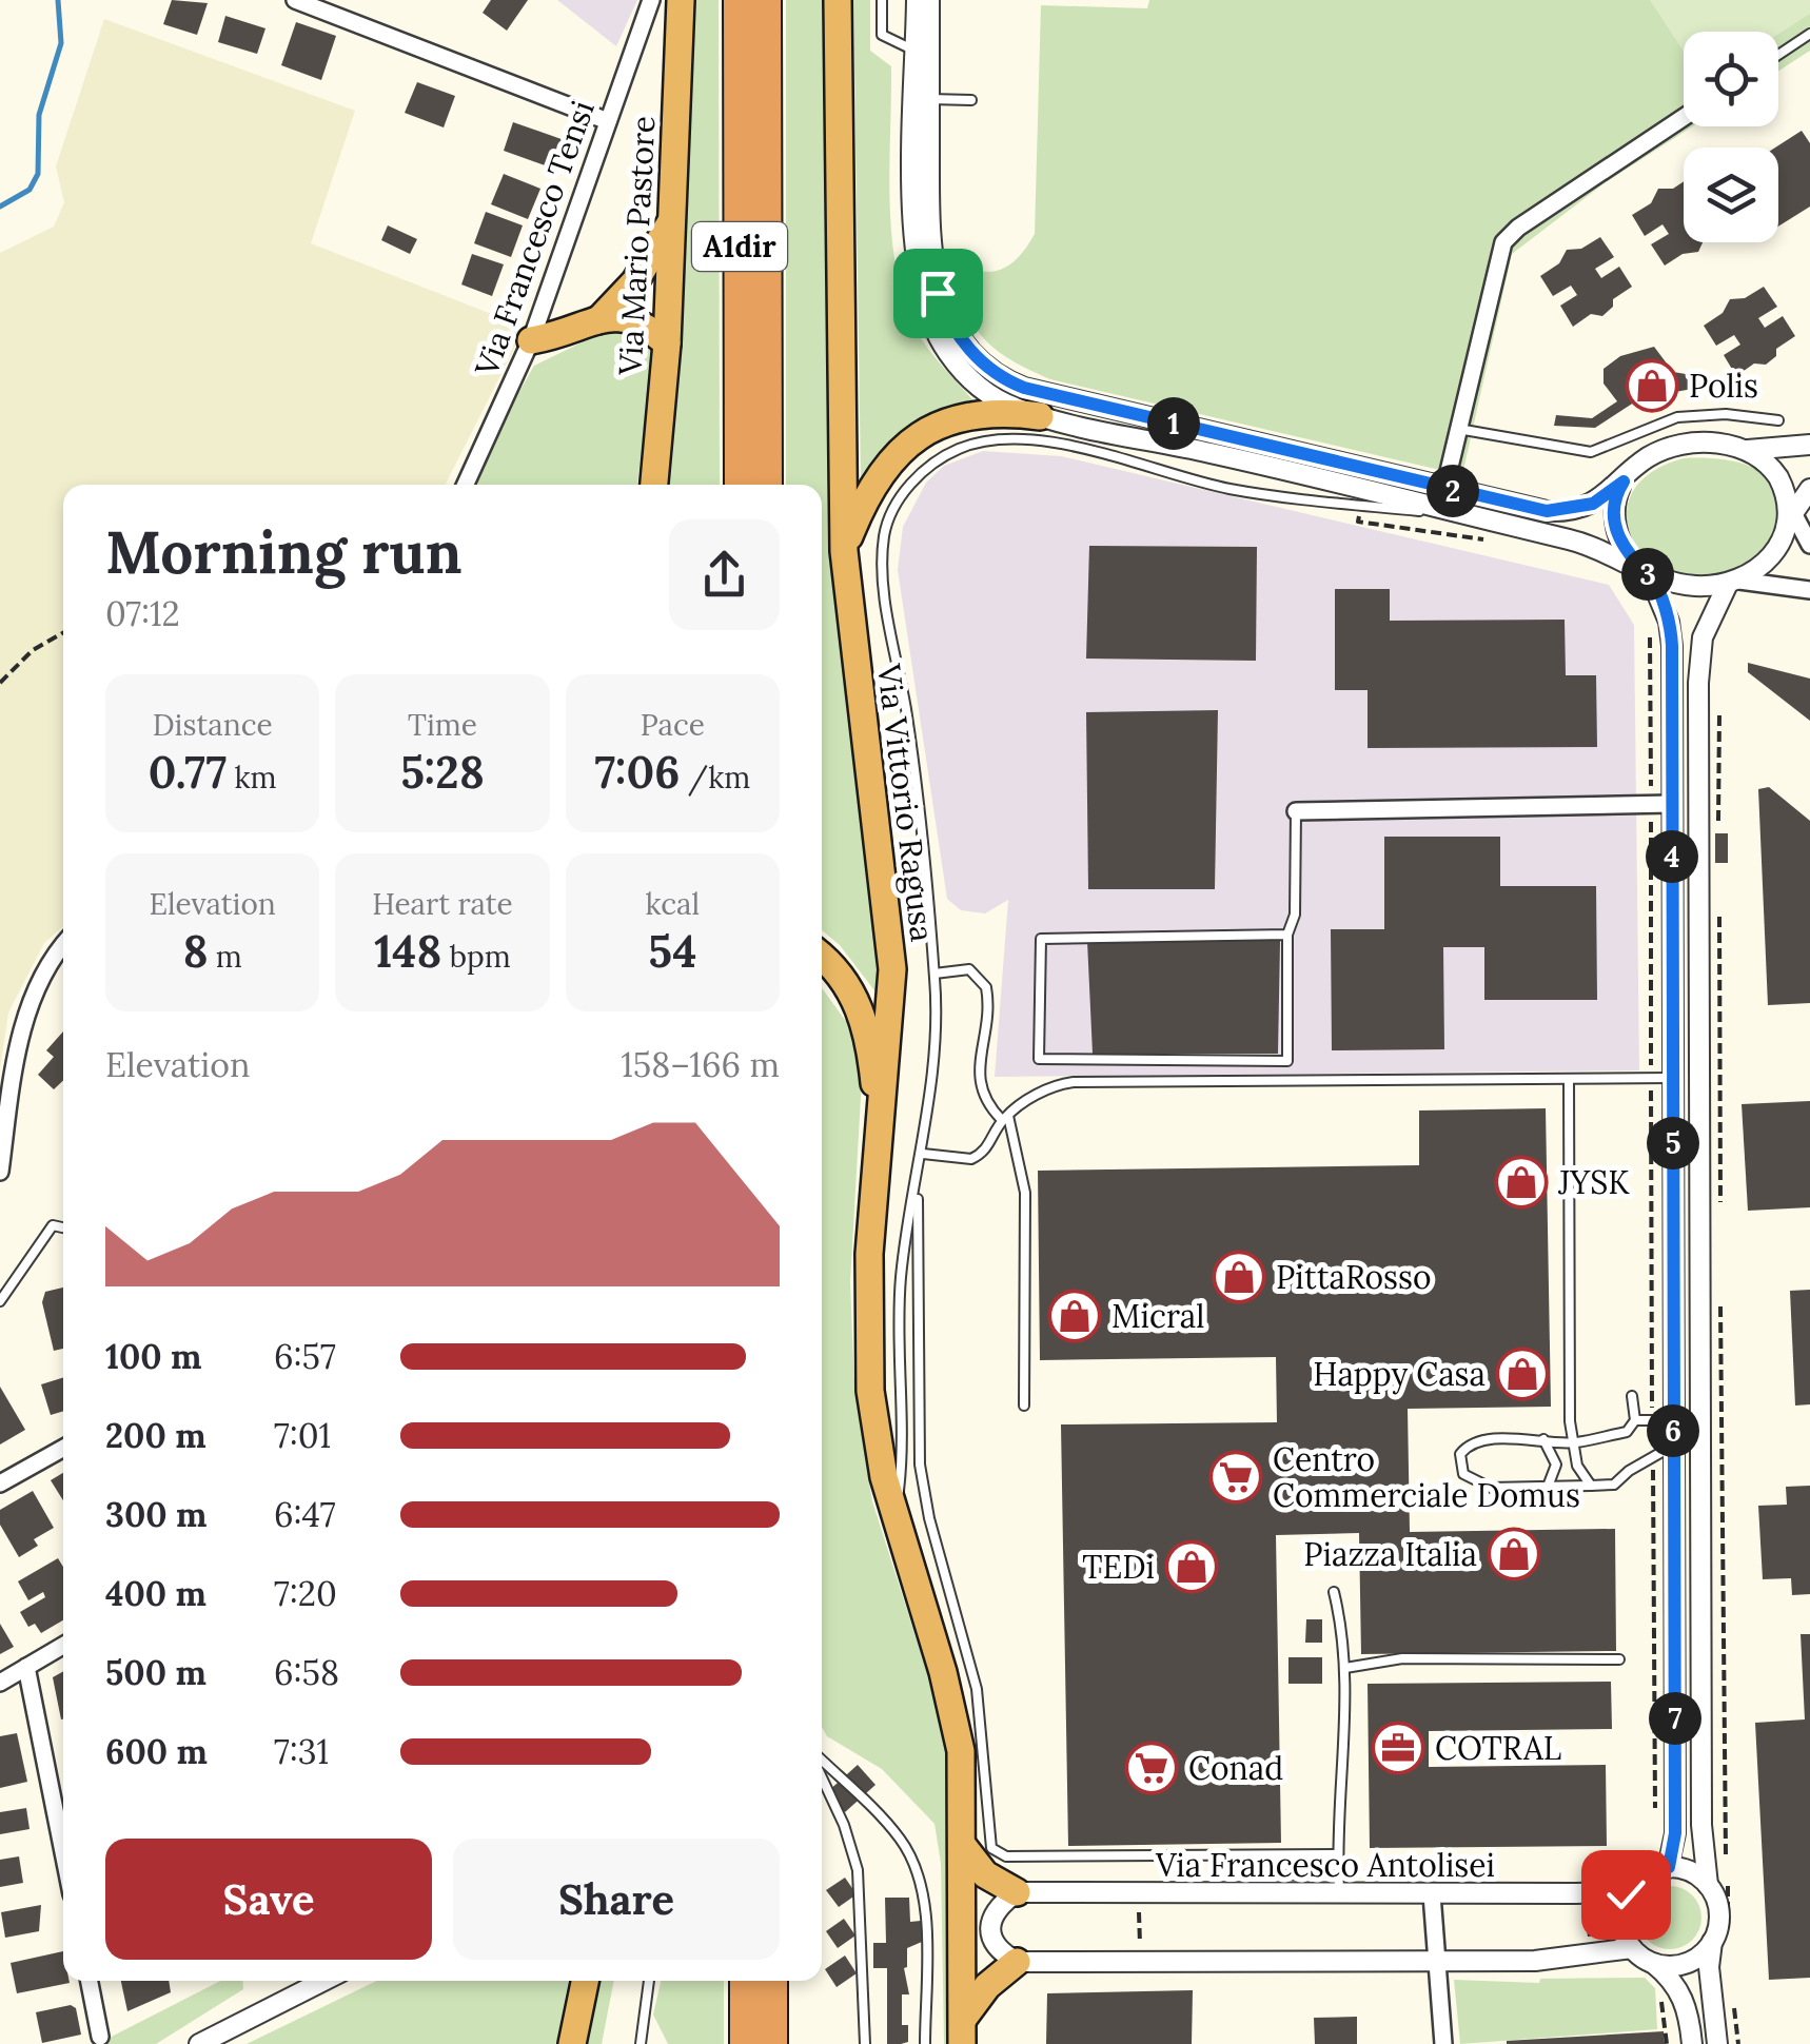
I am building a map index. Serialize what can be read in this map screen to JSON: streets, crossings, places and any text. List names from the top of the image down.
{
  "streets": {
    "highway": ["Via Mario Pastore", "A1dir", "Via Vittorio Ragusa"],
    "street": ["Via Francesco Tensi", "Via Francesco Antolisei"]
  },
  "places": {
    "shop": [
      "Polis",
      "JYSK",
      "PittaRosso",
      "Micral",
      "Happy Casa",
      "Piazza Italia",
      "TEDi"
    ],
    "supermarket": ["Centro Commerciale Domus", "Conad"],
    "office": ["COTRAL"]
  },
  "page": {
    "pins": [
      "1",
      "2",
      "3",
      "4",
      "5",
      "6",
      "7"
    ],
    "heading": ["Morning run", "07:12"],
    "stats": [
      ["Distance", "0.77 km"],
      ["Time", "5:28"],
      ["Pace", "7:06 /km"],
      ["Elevation", "8 m"],
      ["Heart rate", "148 bpm"],
      ["kcal", "54"]
    ],
    "chart": ["Elevation", "158–166 m"],
    "list": [
      {
        "name": "100 m",
        "note": "6:57"
      },
      {
        "name": "200 m",
        "note": "7:01"
      },
      {
        "name": "300 m",
        "note": "6:47"
      },
      {
        "name": "400 m",
        "note": "7:20"
      },
      {
        "name": "500 m",
        "note": "6:58"
      },
      {
        "name": "600 m",
        "note": "7:31"
      }
    ],
    "buttons": ["Save", "Share"]
  }
}
